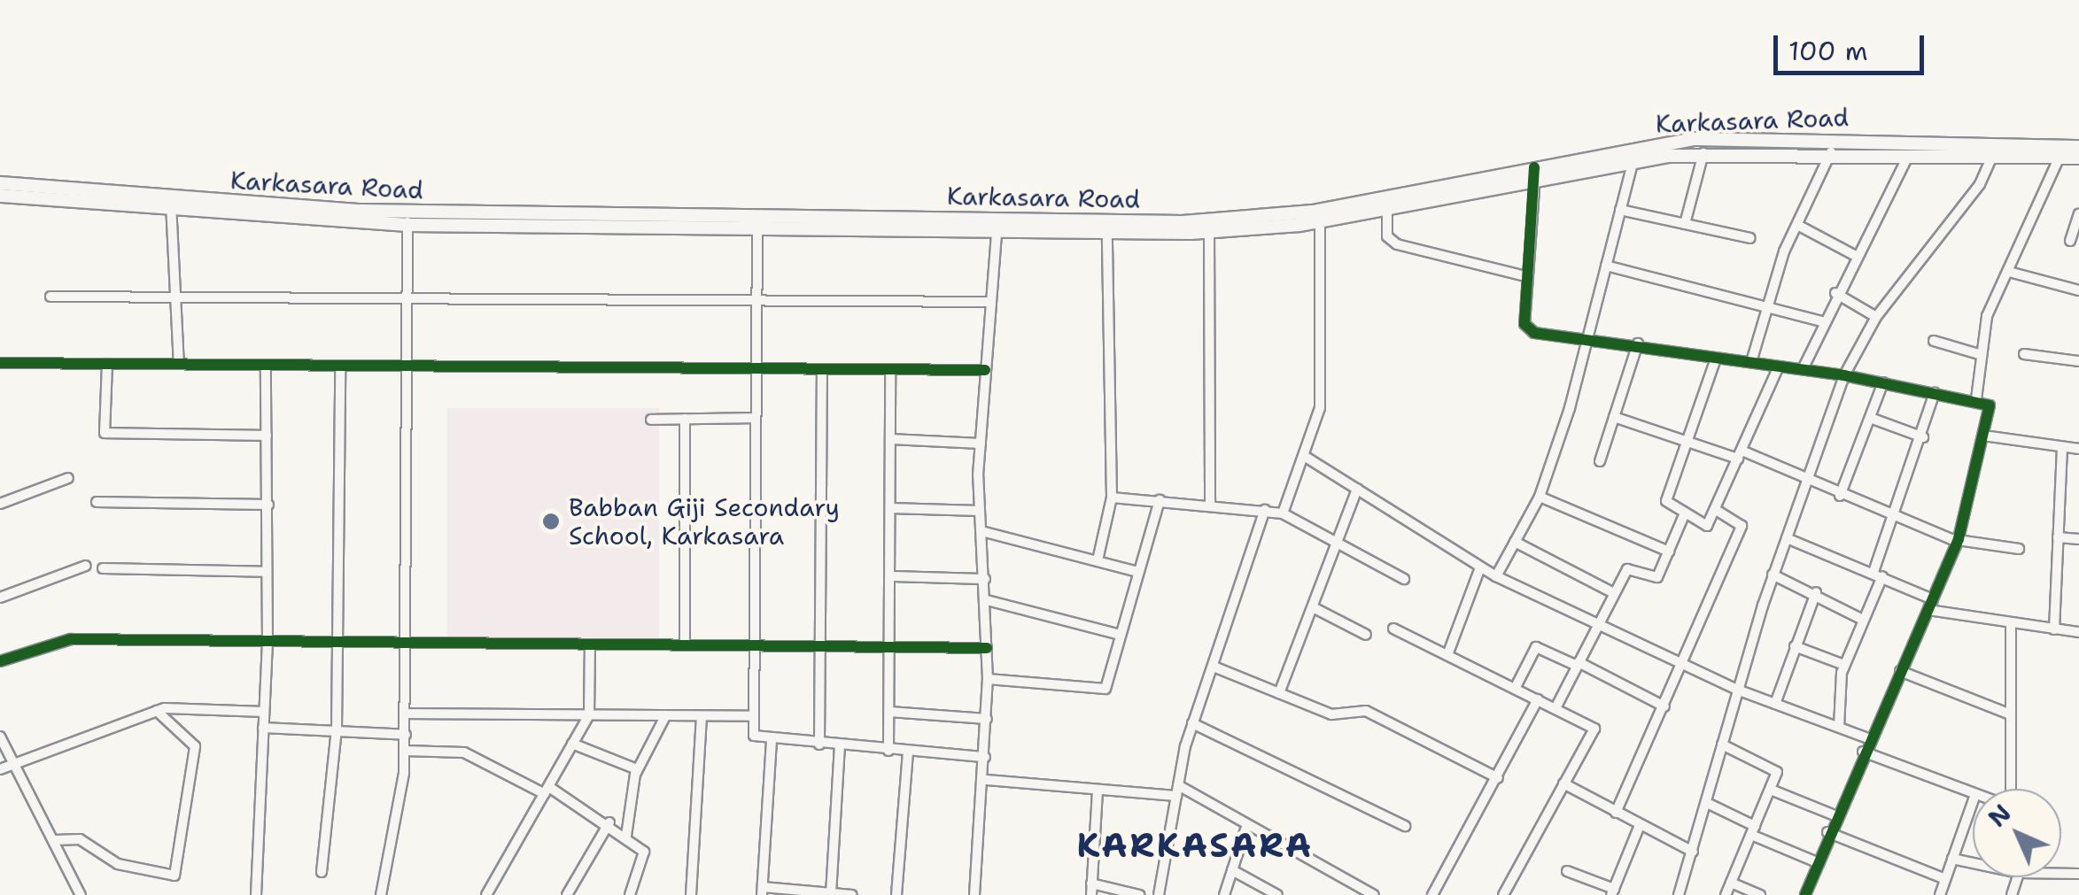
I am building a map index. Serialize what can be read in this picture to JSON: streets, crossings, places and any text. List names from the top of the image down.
{
  "streets": {
    "main road": ["Karkasara Road"]
  },
  "districts": ["KARKASARA"],
  "places": ["Babban Giji Secondary School, Karkasara"],
  "scale_bar": "100 m",
  "north": "top left"
}
